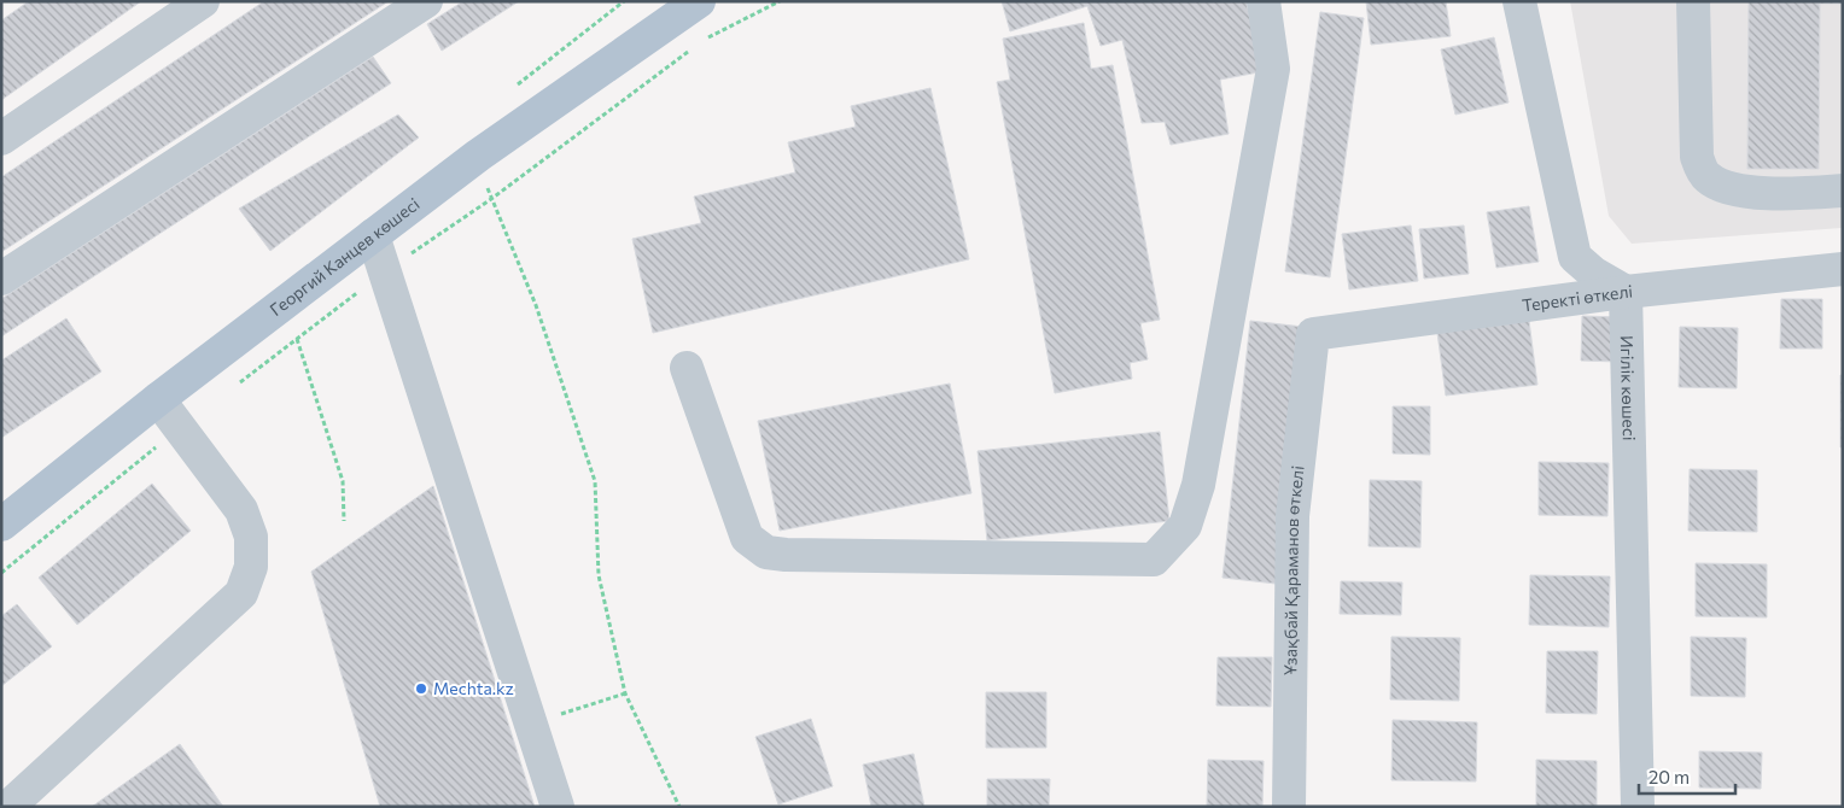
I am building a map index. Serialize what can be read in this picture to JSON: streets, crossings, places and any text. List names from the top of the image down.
{
  "streets": {
    "main road": ["Георгий Канцев көшесі"],
    "street": ["Теректі өткелі", "Игілік көшесі", "Ұзақбай Қараманов өткелі"]
  },
  "crossings": [
    ["Теректі өткелі", "Игілік көшесі"],
    ["Теректі өткелі", "Ұзақбай Қараманов өткелі"]
  ],
  "places": ["Mechta.kz"],
  "scale_bar": "20 m"
}
